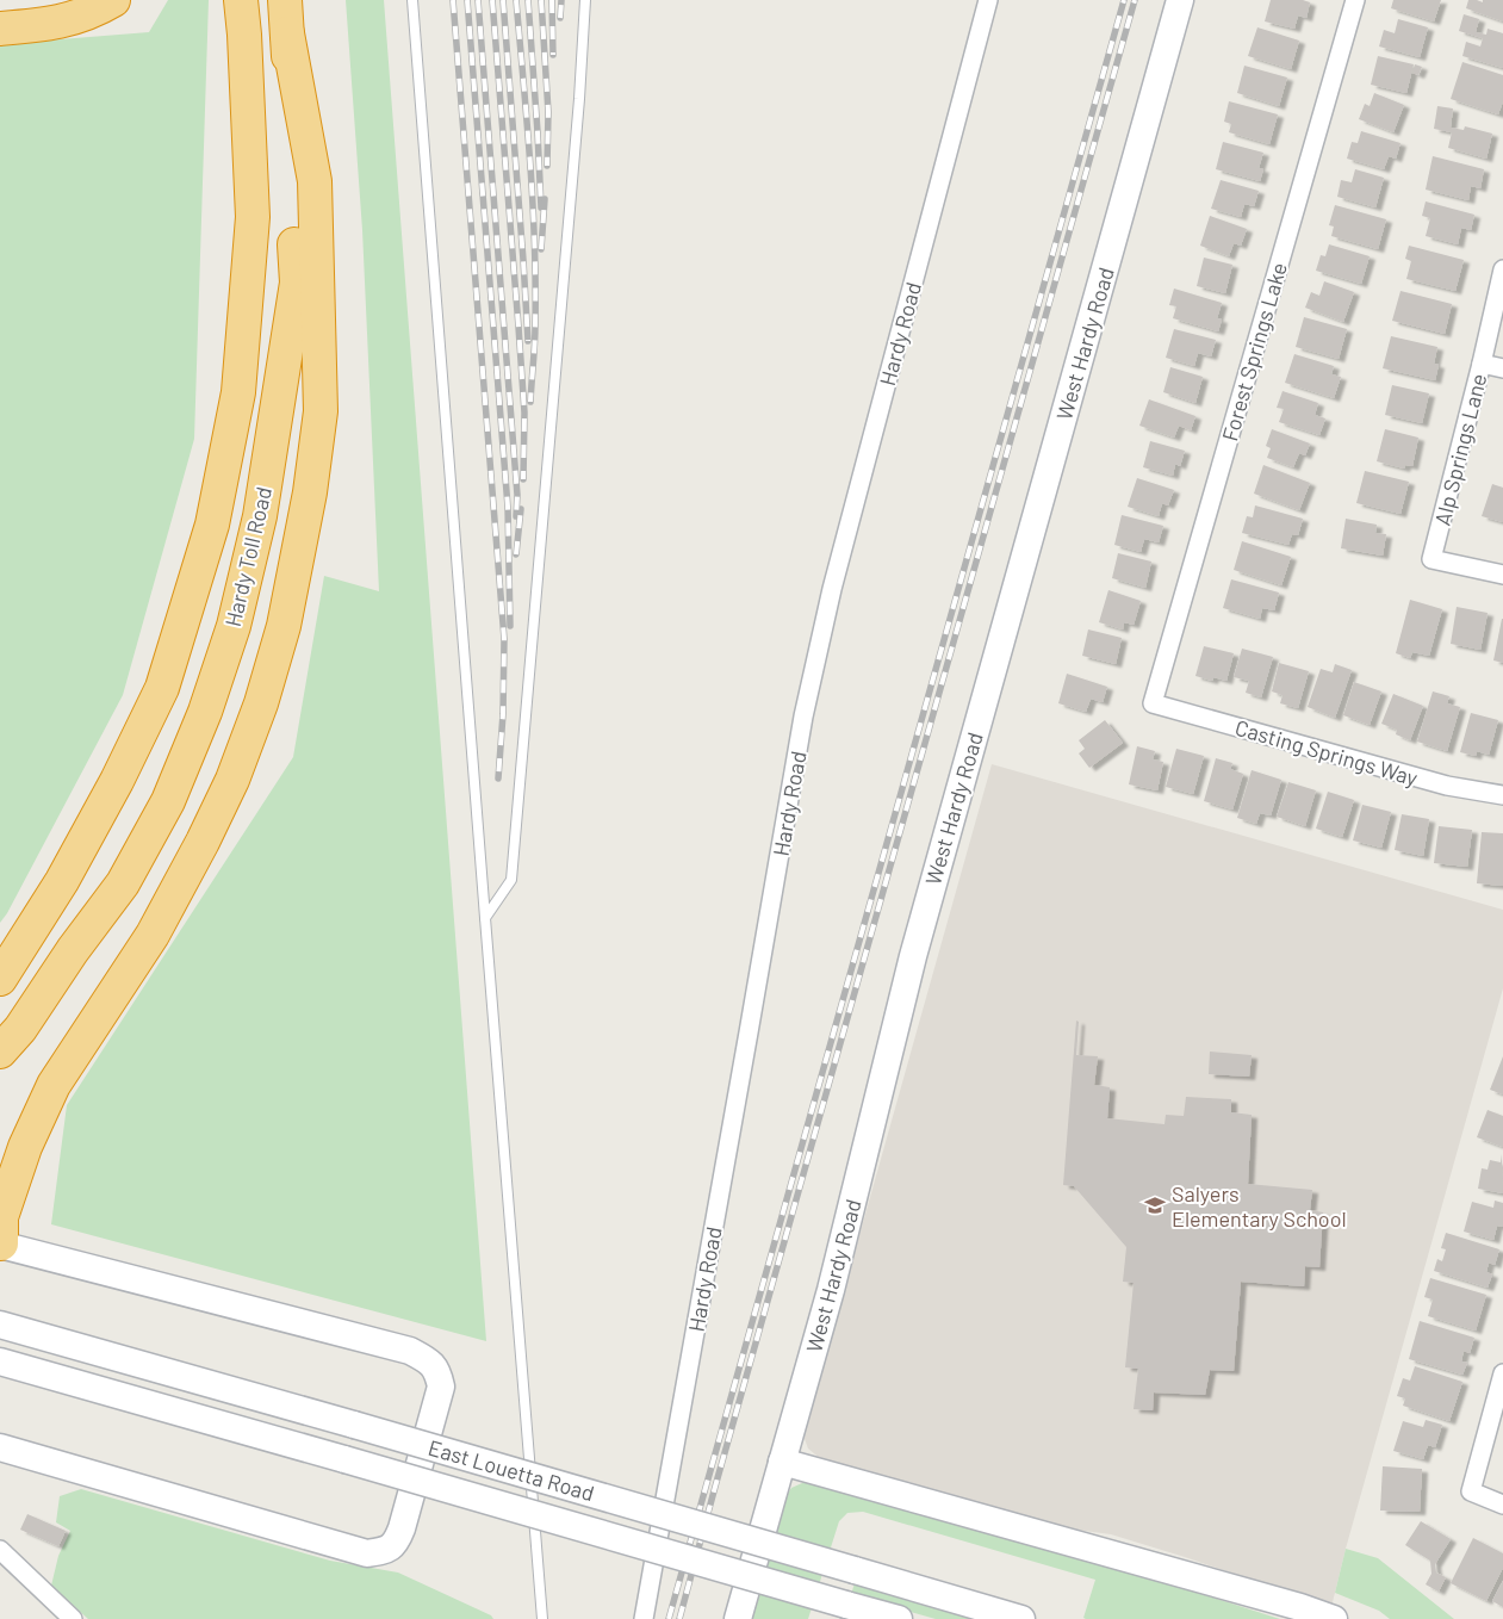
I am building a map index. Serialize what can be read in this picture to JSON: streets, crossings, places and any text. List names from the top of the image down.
{
  "streets": {
    "highway": ["Hardy Toll Road"],
    "main road": ["West Hardy Road", "East Louetta Road"],
    "street": [
      "Hardy Road",
      "Forest Springs Lake",
      "Alp Springs Lane",
      "Casting Springs Way"
    ]
  },
  "crossings": [
    ["Forest Springs Lake", "Casting Springs Way"]
  ],
  "places": {
    "school or university": ["Salyers Elementary School"]
  }
}
